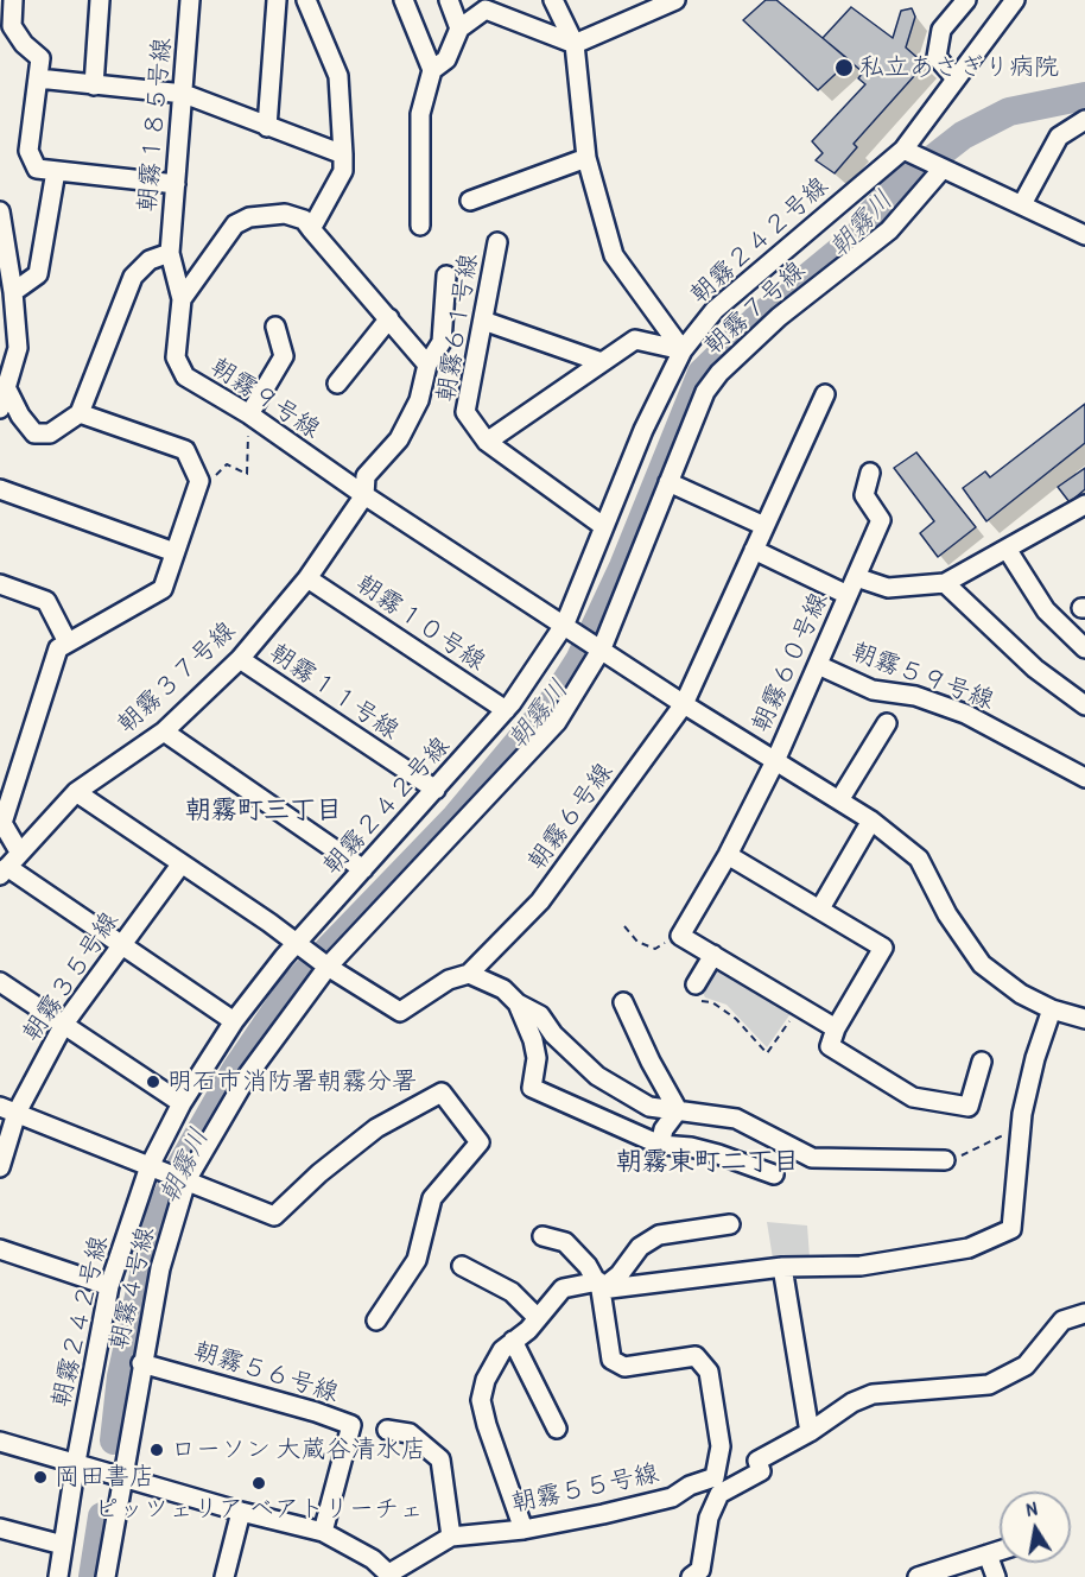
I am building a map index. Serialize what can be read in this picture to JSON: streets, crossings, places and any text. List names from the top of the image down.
{
  "streets": {
    "street": [
      "朝霧１８５号線",
      "朝霧２４２号線",
      "朝霧７号線",
      "朝霧６１号線",
      "朝霧９号線",
      "朝霧１０号線",
      "朝霧６０号線",
      "朝霧５９号線",
      "朝霧３７号線",
      "朝霧１１号線",
      "朝霧６号線",
      "朝霧３５号線",
      "朝霧４号線",
      "朝霧５６号線",
      "朝霧５５号線"
    ]
  },
  "crossings": [
    ["朝霧１８５号線", "朝霧９号線"],
    ["朝霧２４２号線", "朝霧６１号線"],
    ["朝霧２４２号線", "朝霧９号線"],
    ["朝霧２４２号線", "朝霧１０号線"],
    ["朝霧２４２号線", "朝霧６０号線"],
    ["朝霧２４２号線", "朝霧１１号線"],
    ["朝霧２４２号線", "朝霧４号線"],
    ["朝霧７号線", "朝霧６０号線"],
    ["朝霧７号線", "朝霧４号線"],
    ["朝霧９号線", "朝霧６０号線"],
    ["朝霧９号線", "朝霧３７号線"],
    ["朝霧１０号線", "朝霧３７号線"],
    ["朝霧６０号線", "朝霧５９号線"],
    ["朝霧６０号線", "朝霧６号線"],
    ["朝霧６０号線", "朝霧４号線"],
    ["朝霧３７号線", "朝霧１１号線"],
    ["朝霧６号線", "朝霧４号線"],
    ["朝霧４号線", "朝霧５６号線"]
  ],
  "districts": ["朝霧町三丁目", "朝霧東町二丁目"],
  "water": ["朝霧川"],
  "places": [
    "私立あさぎり病院",
    "明石市消防署朝霧分署",
    "ローソン 大蔵谷清水店",
    "岡田書店",
    "ピッツェリア ベアトリーチェ"
  ],
  "north": "top"
}
